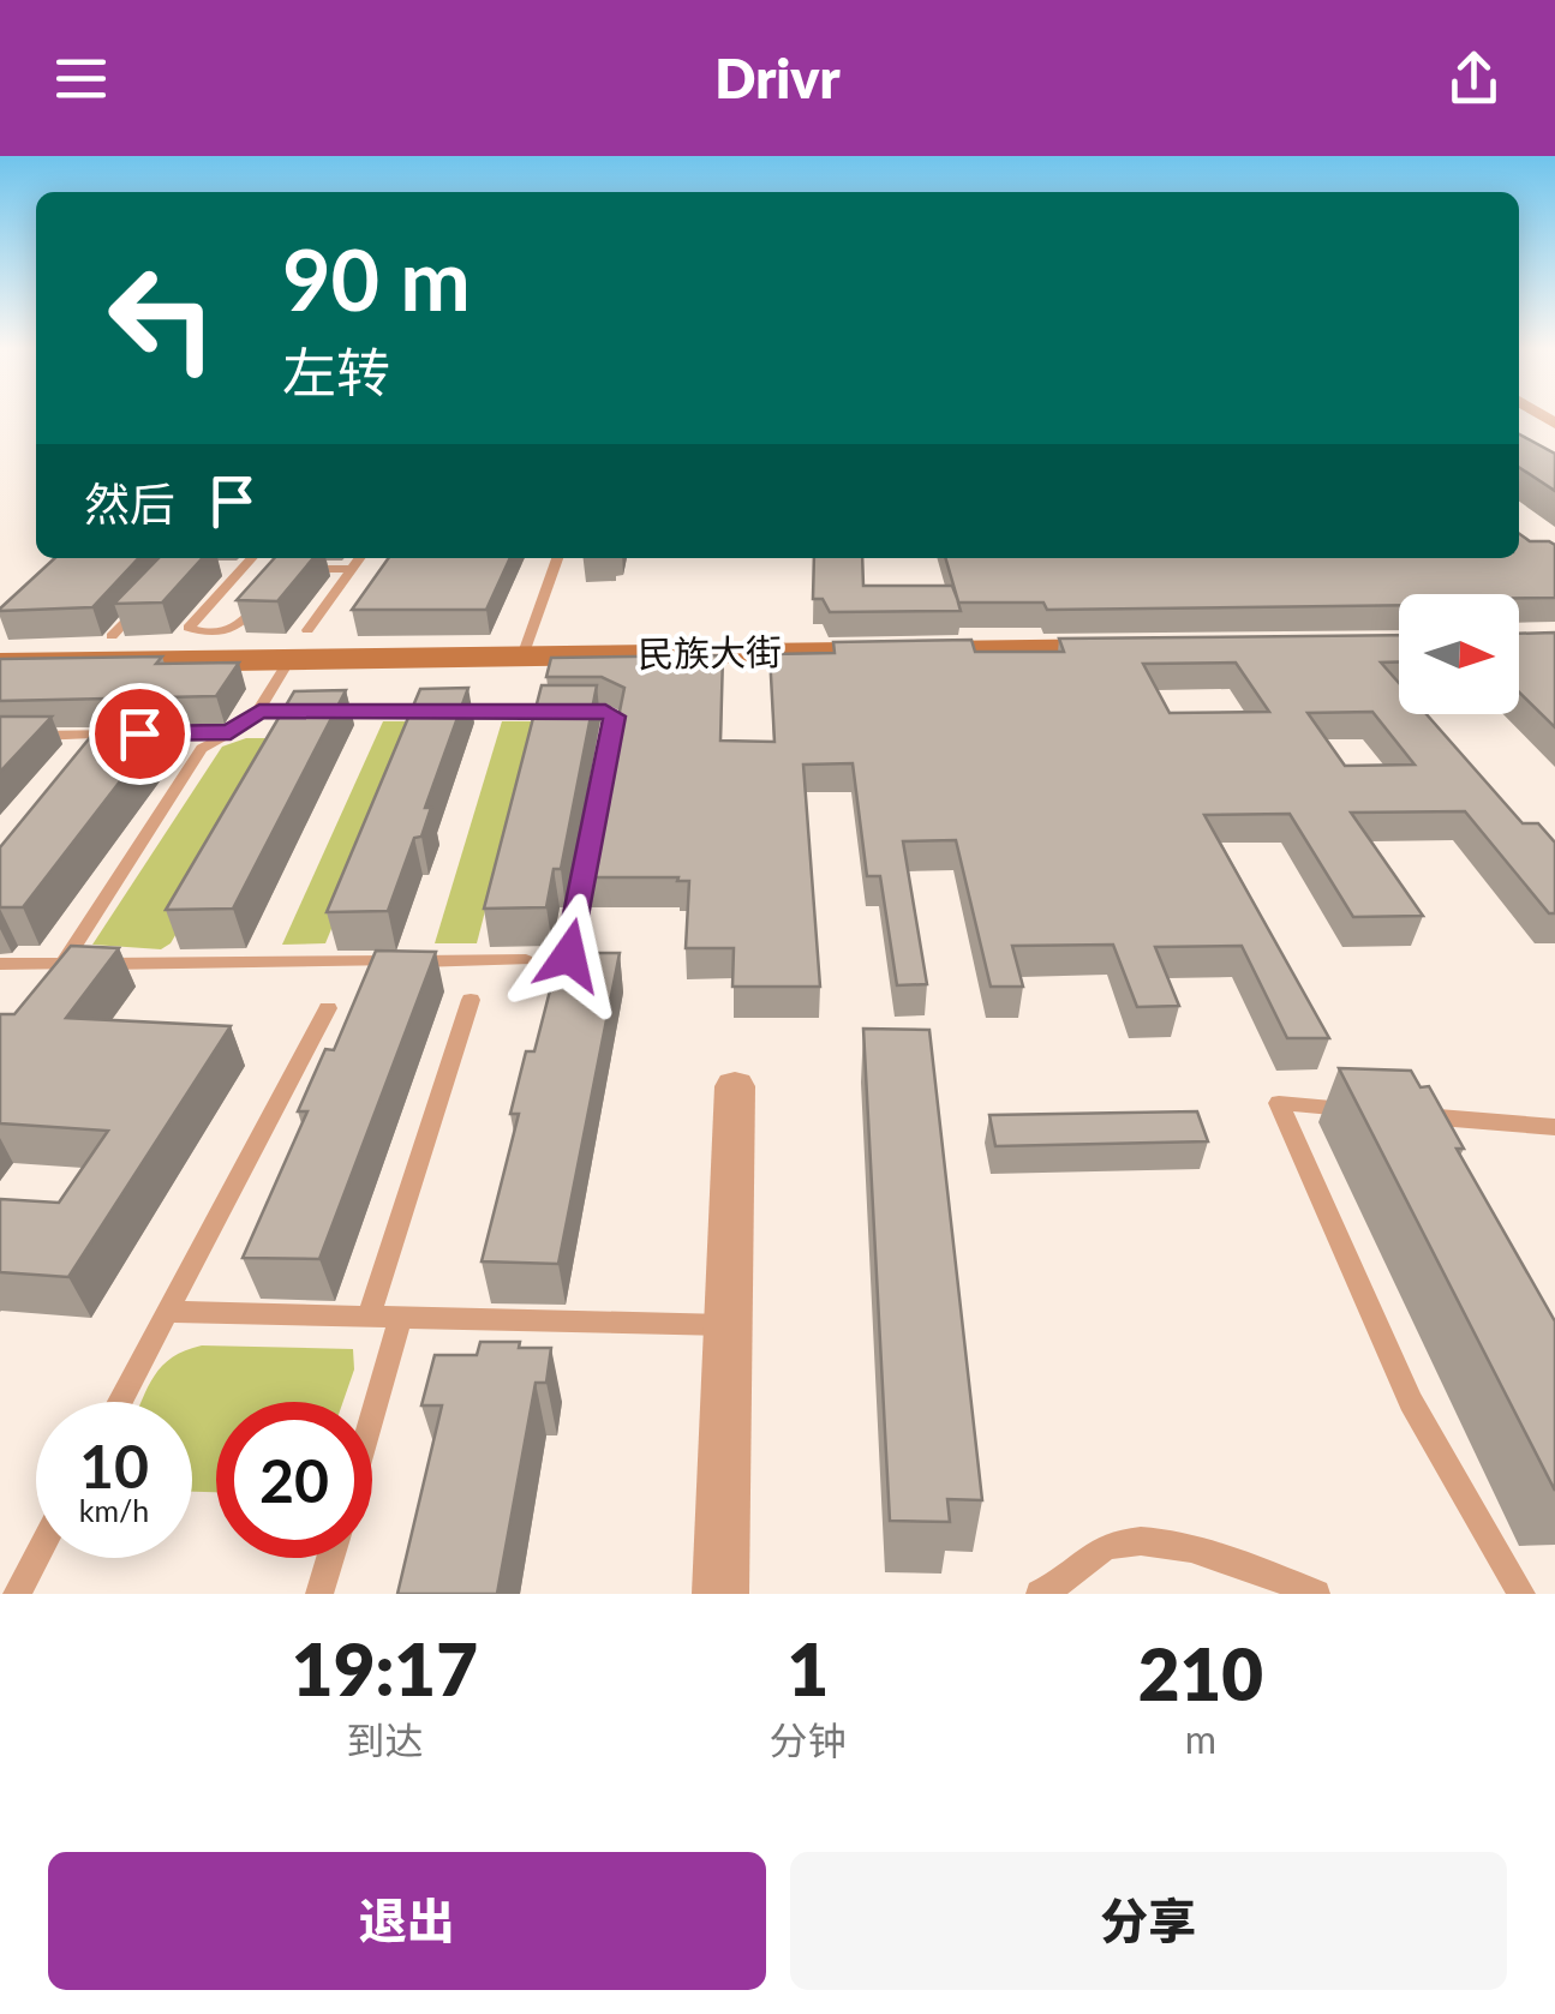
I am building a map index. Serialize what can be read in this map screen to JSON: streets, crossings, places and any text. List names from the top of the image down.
{
  "streets": {
    "main road": ["民族大街"]
  },
  "north": "right",
  "page": {
    "header": "Drivr",
    "turn": ["90 m", "左转"],
    "then": "然后",
    "speed": "10 km/h",
    "limit": "20",
    "eta": [
      "19:17",
      "到达",
      "1",
      "分钟",
      "210",
      "m"
    ],
    "buttons": ["退出", "分享"]
  }
}
